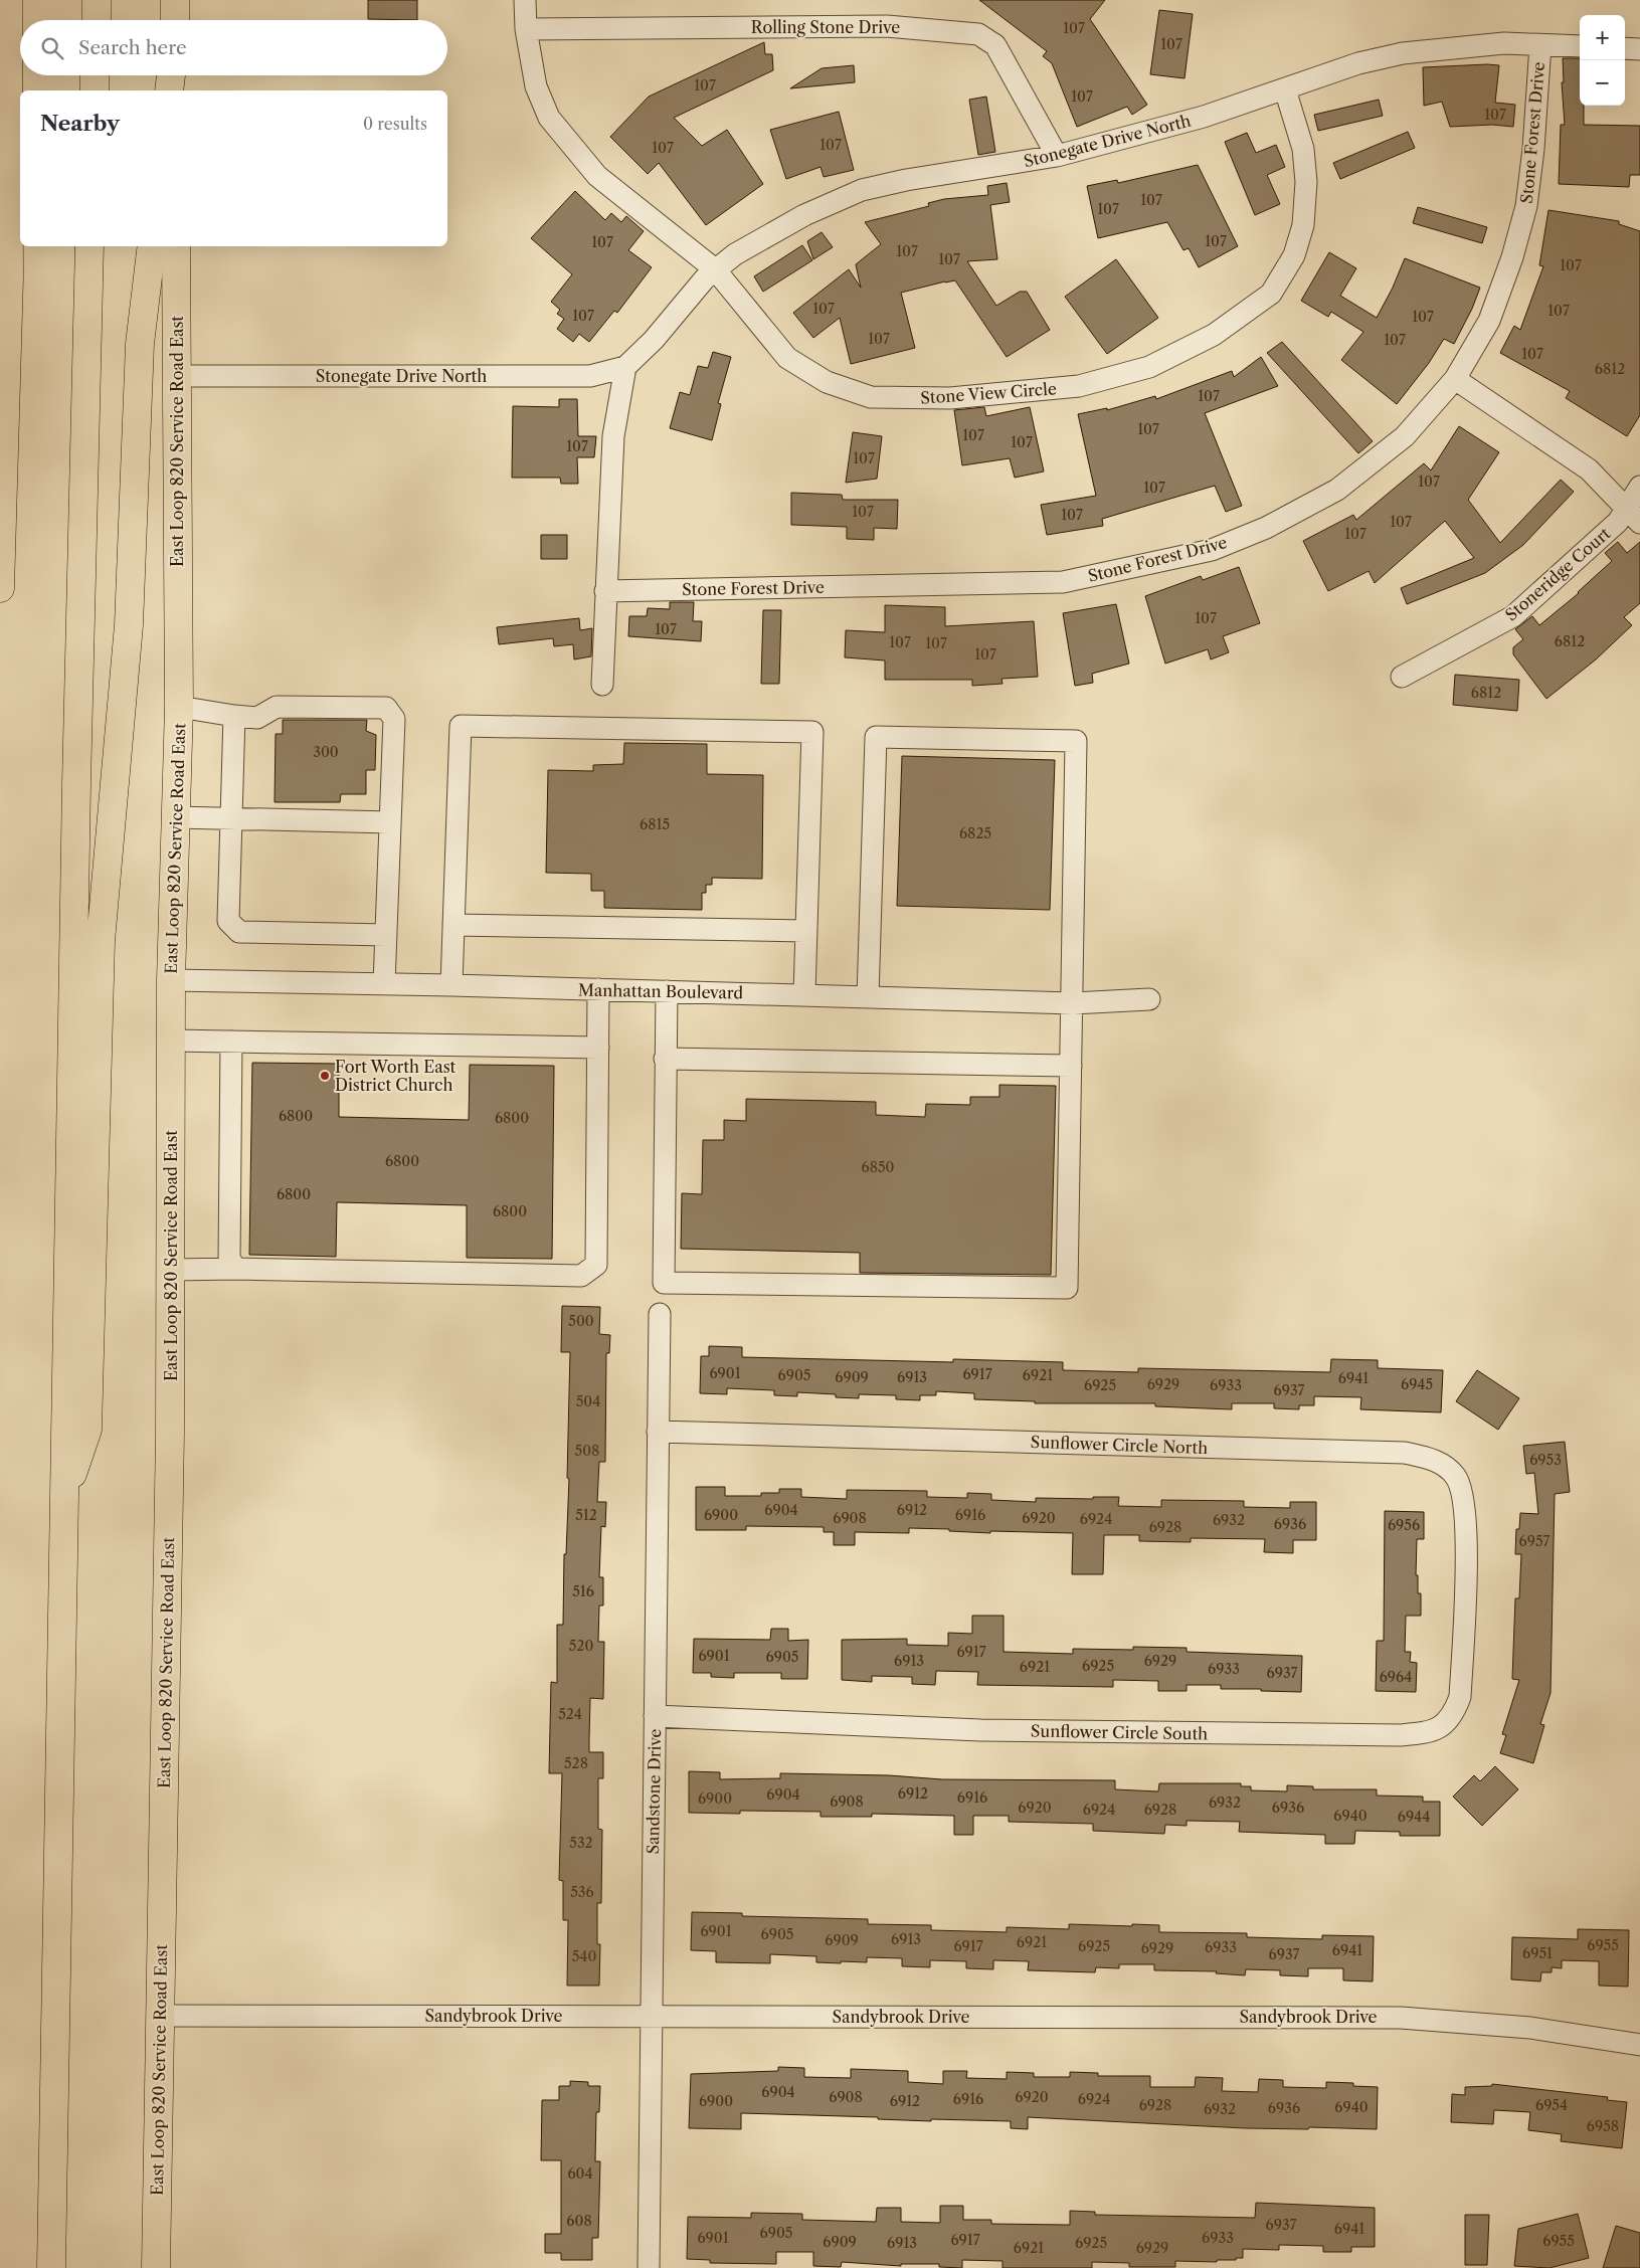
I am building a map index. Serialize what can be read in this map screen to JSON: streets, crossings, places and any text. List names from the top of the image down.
{
  "streets": {
    "main road": ["East Loop 820 Service Road East"],
    "street": [
      "Rolling Stone Drive",
      "Stone Forest Drive",
      "Stonegate Drive North",
      "Stone View Circle",
      "Stoneridge Court",
      "Manhattan Boulevard",
      "Sunflower Circle North",
      "Sunflower Circle South",
      "Sandstone Drive",
      "Sandybrook Drive"
    ]
  },
  "crossings": [
    ["Rolling Stone Drive", "Stonegate Drive North"],
    ["Rolling Stone Drive", "Stone View Circle"],
    ["Stone Forest Drive", "Stonegate Drive North"],
    ["Stonegate Drive North", "Stone View Circle"],
    ["Stonegate Drive North", "East Loop 820 Service Road East"],
    ["East Loop 820 Service Road East", "Manhattan Boulevard"],
    ["East Loop 820 Service Road East", "Sandybrook Drive"],
    ["Sunflower Circle North", "Sunflower Circle South"],
    ["Sunflower Circle North", "Sandstone Drive"],
    ["Sunflower Circle South", "Sandstone Drive"],
    ["Sandstone Drive", "Sandybrook Drive"]
  ],
  "places": ["Fort Worth East District Church"],
  "house_numbers": [
    "107",
    "107",
    "107",
    "107",
    "107",
    "107",
    "107",
    "107",
    "107",
    "107",
    "107",
    "107",
    "107",
    "107",
    "107",
    "107",
    "107",
    "107",
    "107",
    "107",
    "107",
    "6812",
    "107",
    "107",
    "107",
    "107",
    "107",
    "107",
    "107",
    "107",
    "107",
    "107",
    "107",
    "107",
    "107",
    "107",
    "6812",
    "107",
    "107",
    "107",
    "6812",
    "300",
    "6815",
    "6825",
    "6800",
    "6800",
    "6800",
    "6850",
    "6800",
    "6800",
    "500",
    "6901",
    "6917",
    "6905",
    "6921",
    "6909",
    "6913",
    "6941",
    "6929",
    "6945",
    "6925",
    "6933",
    "6937",
    "504",
    "508",
    "6953",
    "6904",
    "6912",
    "512",
    "6900",
    "6916",
    "6908",
    "6920",
    "6924",
    "6932",
    "6936",
    "6956",
    "6928",
    "6957",
    "516",
    "520",
    "6917",
    "6901",
    "6905",
    "6913",
    "6929",
    "6925",
    "6921",
    "6933",
    "6937",
    "6964",
    "524",
    "528",
    "6912",
    "6904",
    "6916",
    "6900",
    "6908",
    "6932",
    "6920",
    "6936",
    "6924",
    "6928",
    "6940",
    "6944",
    "532",
    "536",
    "6901",
    "6905",
    "6913",
    "6909",
    "6921",
    "6955",
    "6917",
    "6925",
    "6933",
    "6929",
    "6941",
    "6951",
    "6937",
    "540",
    "6904",
    "6908",
    "6920",
    "6916",
    "6924",
    "6900",
    "6912",
    "6928",
    "6954",
    "6940",
    "6936",
    "6932",
    "6958",
    "604",
    "608",
    "6937",
    "6941",
    "6905",
    "6901",
    "6933",
    "6917",
    "6955",
    "6909",
    "6913",
    "6925",
    "6921",
    "6929"
  ],
  "page": {
    "map_buttons": ["+", "−"],
    "search": "Search here",
    "heading": ["Nearby", "0 results"]
  }
}
